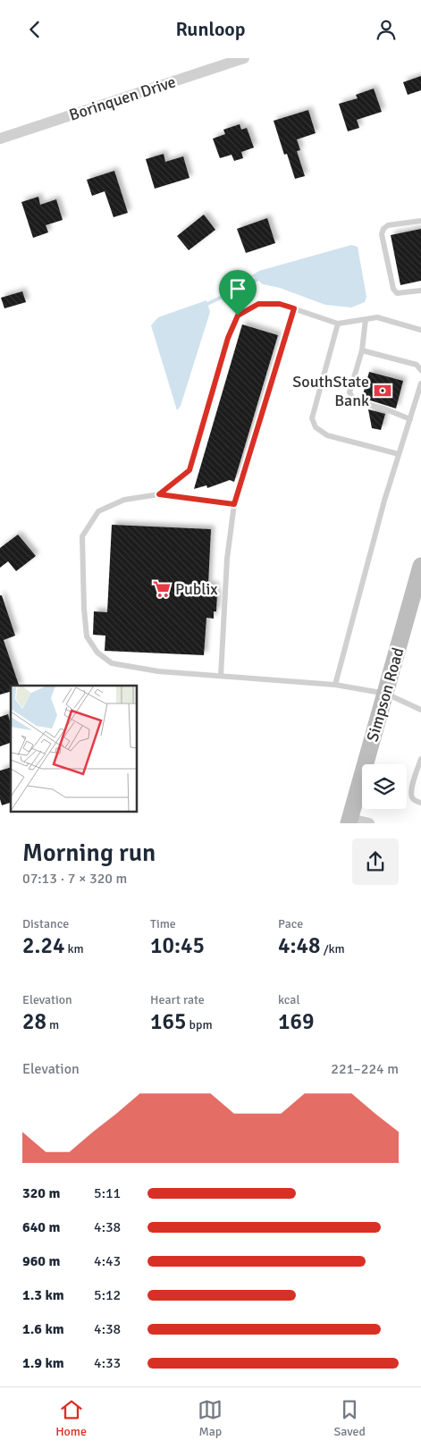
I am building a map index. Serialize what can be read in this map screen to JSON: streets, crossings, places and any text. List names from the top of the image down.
{
  "streets": {
    "main road": ["Simpson Road"],
    "street": ["Borinquen Drive"]
  },
  "places": {
    "bank": ["SouthState Bank"],
    "supermarket": ["Publix"]
  },
  "page": {
    "header": "Runloop",
    "heading": ["Morning run", "07:13 · 7 × 320 m"],
    "stats": [
      ["Distance", "2.24 km"],
      ["Time", "10:45"],
      ["Pace", "4:48 /km"],
      ["Elevation", "28 m"],
      ["Heart rate", "165 bpm"],
      ["kcal", "169"]
    ],
    "chart": ["Elevation", "221–224 m"],
    "list": [
      {
        "name": "320 m",
        "note": "5:11"
      },
      {
        "name": "640 m",
        "note": "4:38"
      },
      {
        "name": "960 m",
        "note": "4:43"
      },
      {
        "name": "1.3 km",
        "note": "5:12"
      },
      {
        "name": "1.6 km",
        "note": "4:38"
      },
      {
        "name": "1.9 km",
        "note": "4:33"
      }
    ],
    "tabs": ["Home", "Map", "Saved"]
  }
}
